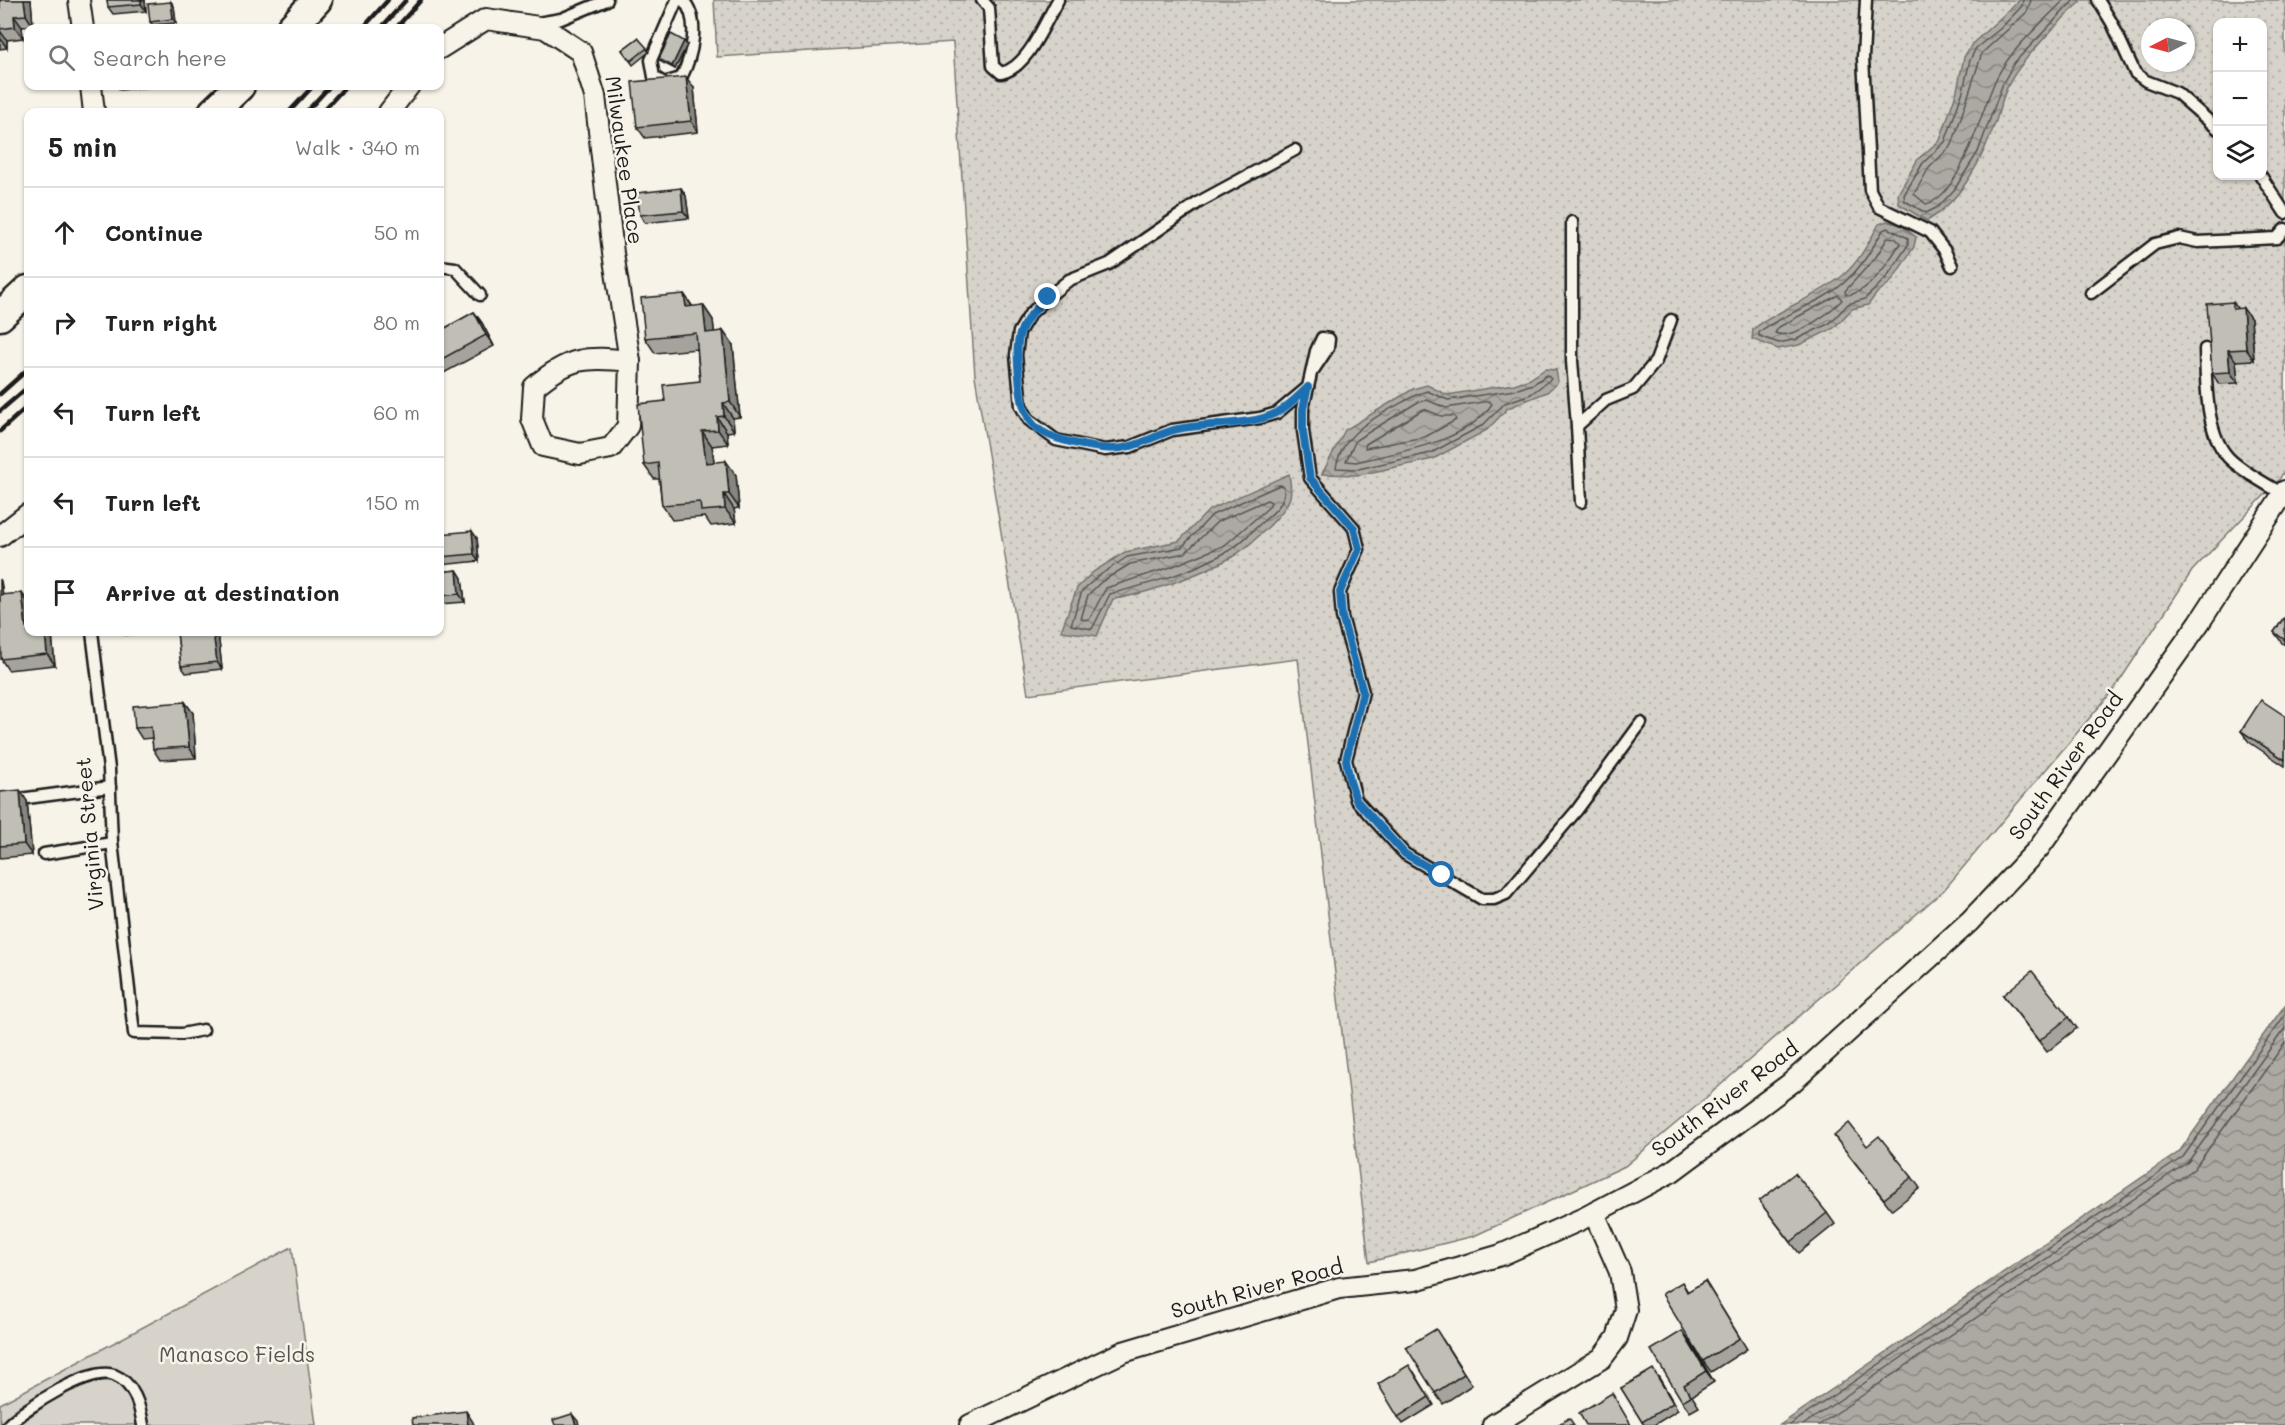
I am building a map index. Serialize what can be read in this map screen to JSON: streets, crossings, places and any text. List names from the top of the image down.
{
  "streets": {
    "street": ["Milwaukee Place", "South River Road"],
    "lane": ["Virginia Street"]
  },
  "parks": ["Manasco Fields"],
  "north": "left",
  "page": {
    "map_buttons": ["+", "−"],
    "search": "Search here",
    "heading": ["5 min", "Walk · 340 m"],
    "list": [
      ["Continue", "50 m"],
      ["Turn right", "80 m"],
      ["Turn left", "60 m"],
      ["Turn left", "150 m"],
      "Arrive at destination"
    ]
  }
}
